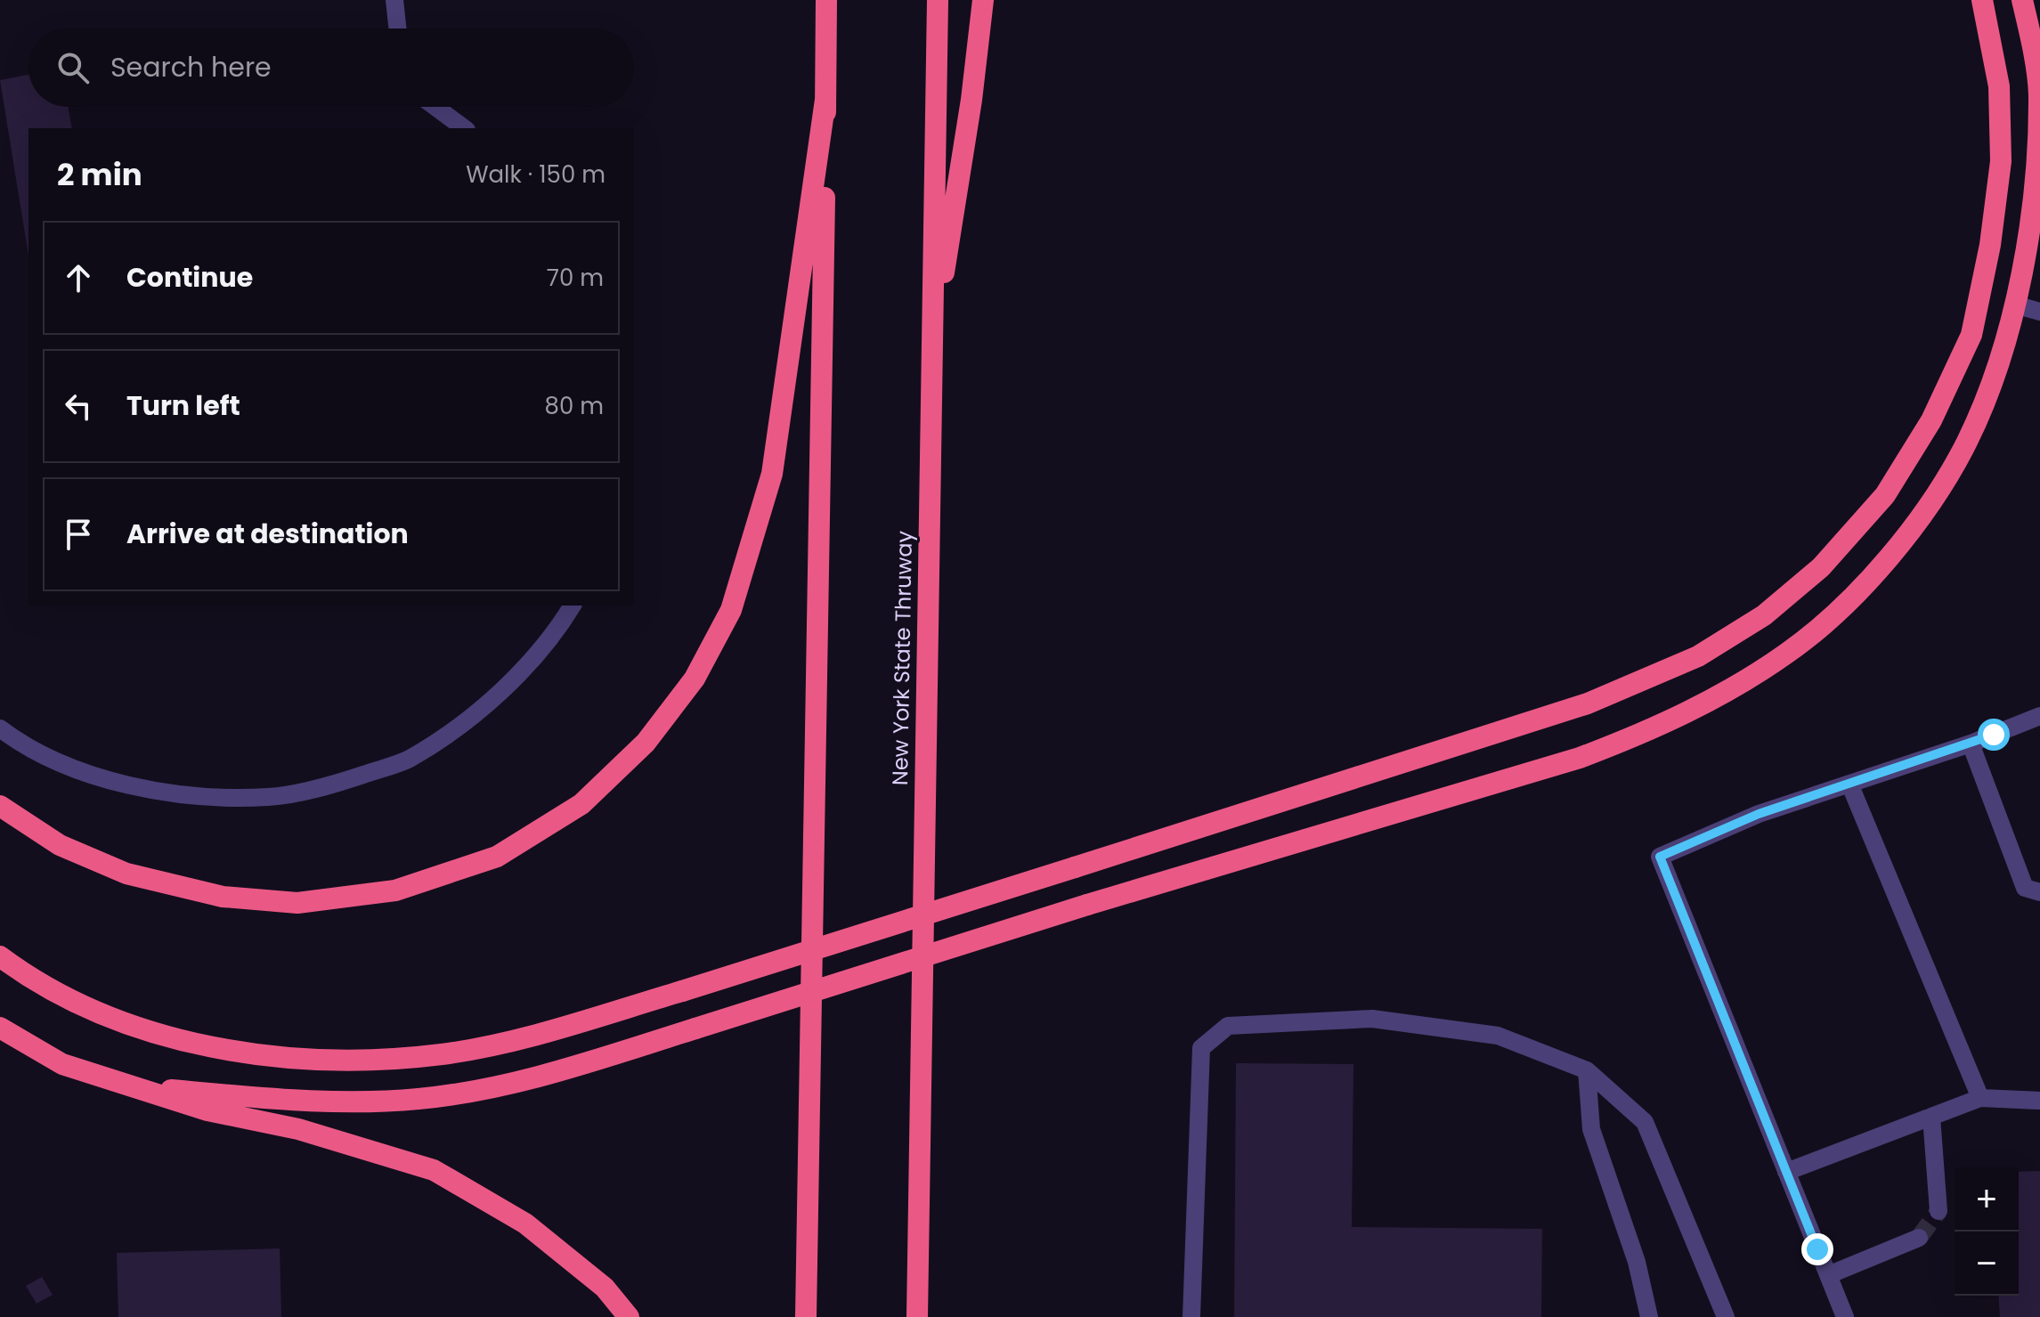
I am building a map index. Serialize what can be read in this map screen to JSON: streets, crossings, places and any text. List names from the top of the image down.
{
  "streets": {
    "highway": ["New York State Thruway"]
  },
  "page": {
    "search": "Search here",
    "heading": ["2 min", "Walk · 150 m"],
    "list": [
      ["Continue", "70 m"],
      ["Turn left", "80 m"],
      "Arrive at destination"
    ],
    "map_buttons": ["+", "−"]
  }
}
